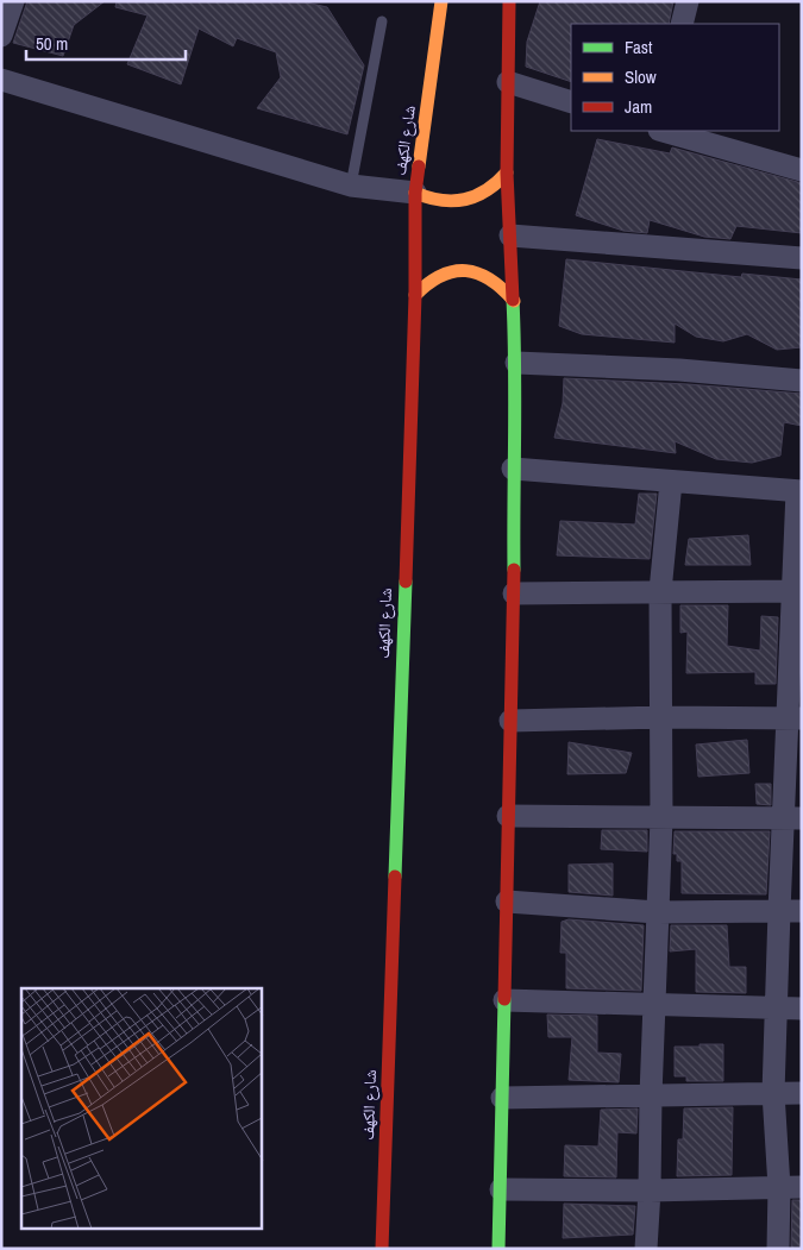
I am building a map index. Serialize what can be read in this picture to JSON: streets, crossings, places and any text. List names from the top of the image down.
{
  "streets": {
    "main road": ["شارع الكهف"]
  },
  "legend": ["Fast", "Slow", "Jam"],
  "scale_bar": "50 m"
}
